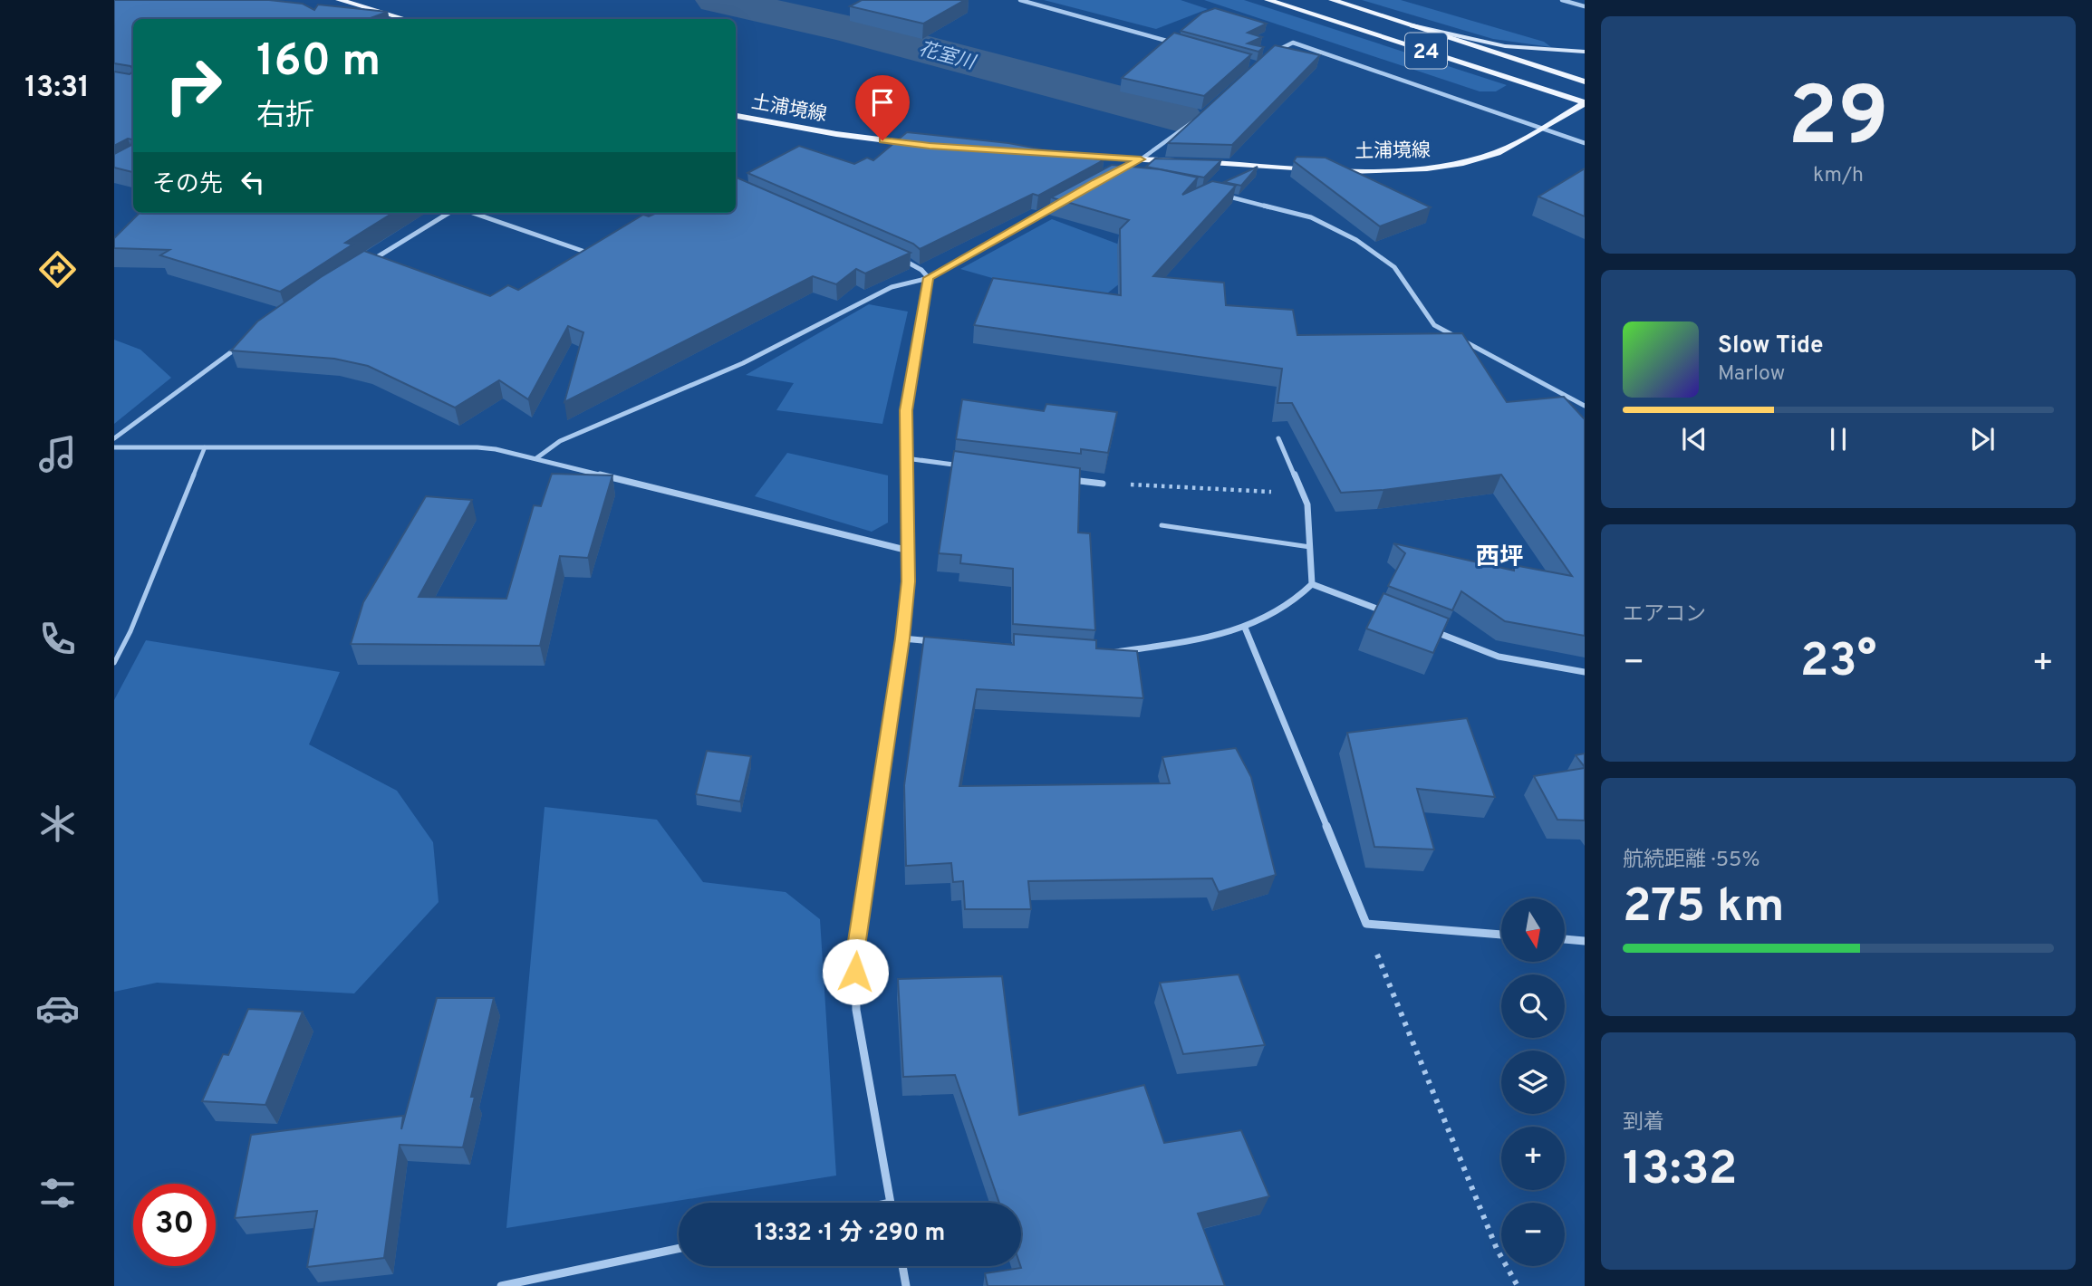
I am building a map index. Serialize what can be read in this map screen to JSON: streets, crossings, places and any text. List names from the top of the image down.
{
  "streets": {
    "main road": ["24", "土浦境線"]
  },
  "crossings": [
    ["24", "土浦境線"]
  ],
  "districts": ["西坪"],
  "water": ["花室川"],
  "north": "bottom",
  "page": {
    "tabs": "13:31",
    "tile": [
      ["29", "km/h"],
      "エアコン",
      ["航続距離 · 55%", "275 km"],
      ["到着", "13:32"]
    ],
    "turn": ["160 m", "右折"],
    "then": "その先",
    "song": ["Slow Tide", "Marlow"],
    "heat": ["−", "23°", "+"],
    "map_buttons": ["+", "−"],
    "limit": "30",
    "trip": "13:32 · 1 分 · 290 m"
  }
}
